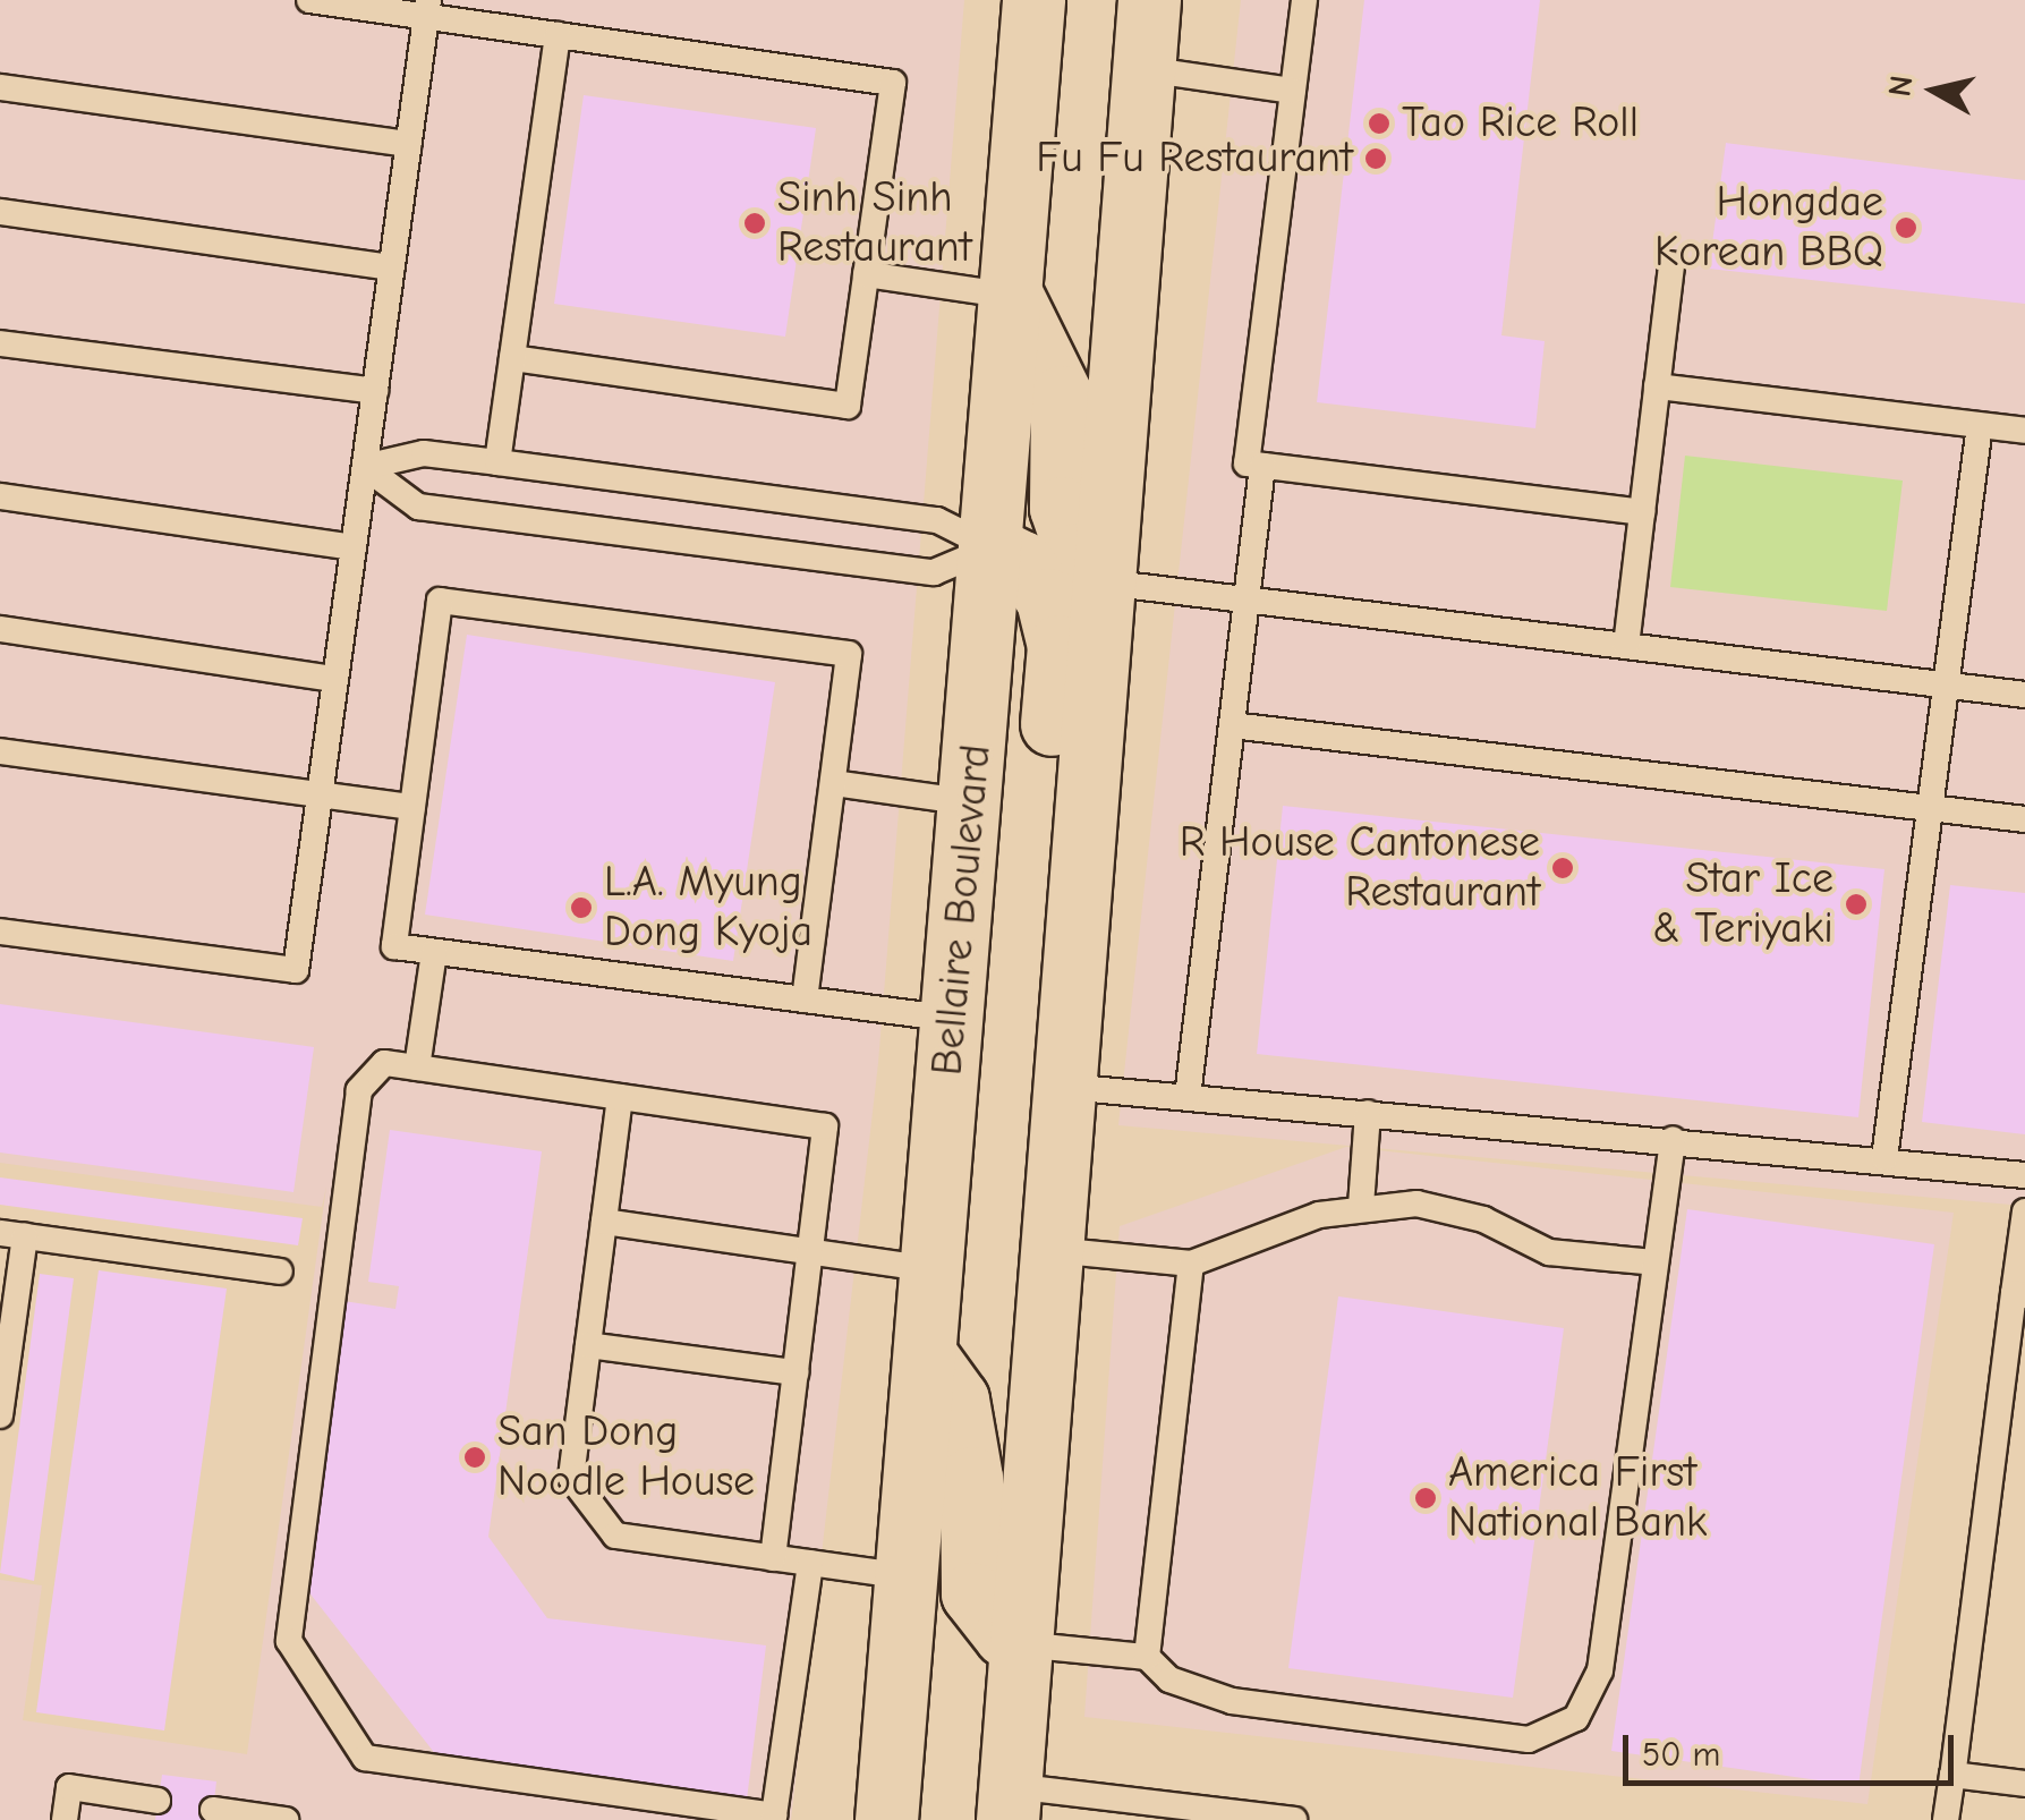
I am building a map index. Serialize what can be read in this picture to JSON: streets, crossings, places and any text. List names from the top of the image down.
{
  "streets": {
    "main road": ["Bellaire Boulevard"]
  },
  "places": [
    "Tao Rice Roll",
    "Fu Fu Restaurant",
    "Sinh Sinh Restaurant",
    "Hongdae Korean BBQ",
    "R House Cantonese Restaurant",
    "Star Ice & Teriyaki",
    "L.A. Myung Dong Kyoja",
    "San Dong Noodle House",
    "America First National Bank"
  ],
  "scale_bar": "50 m",
  "north": "left"
}
